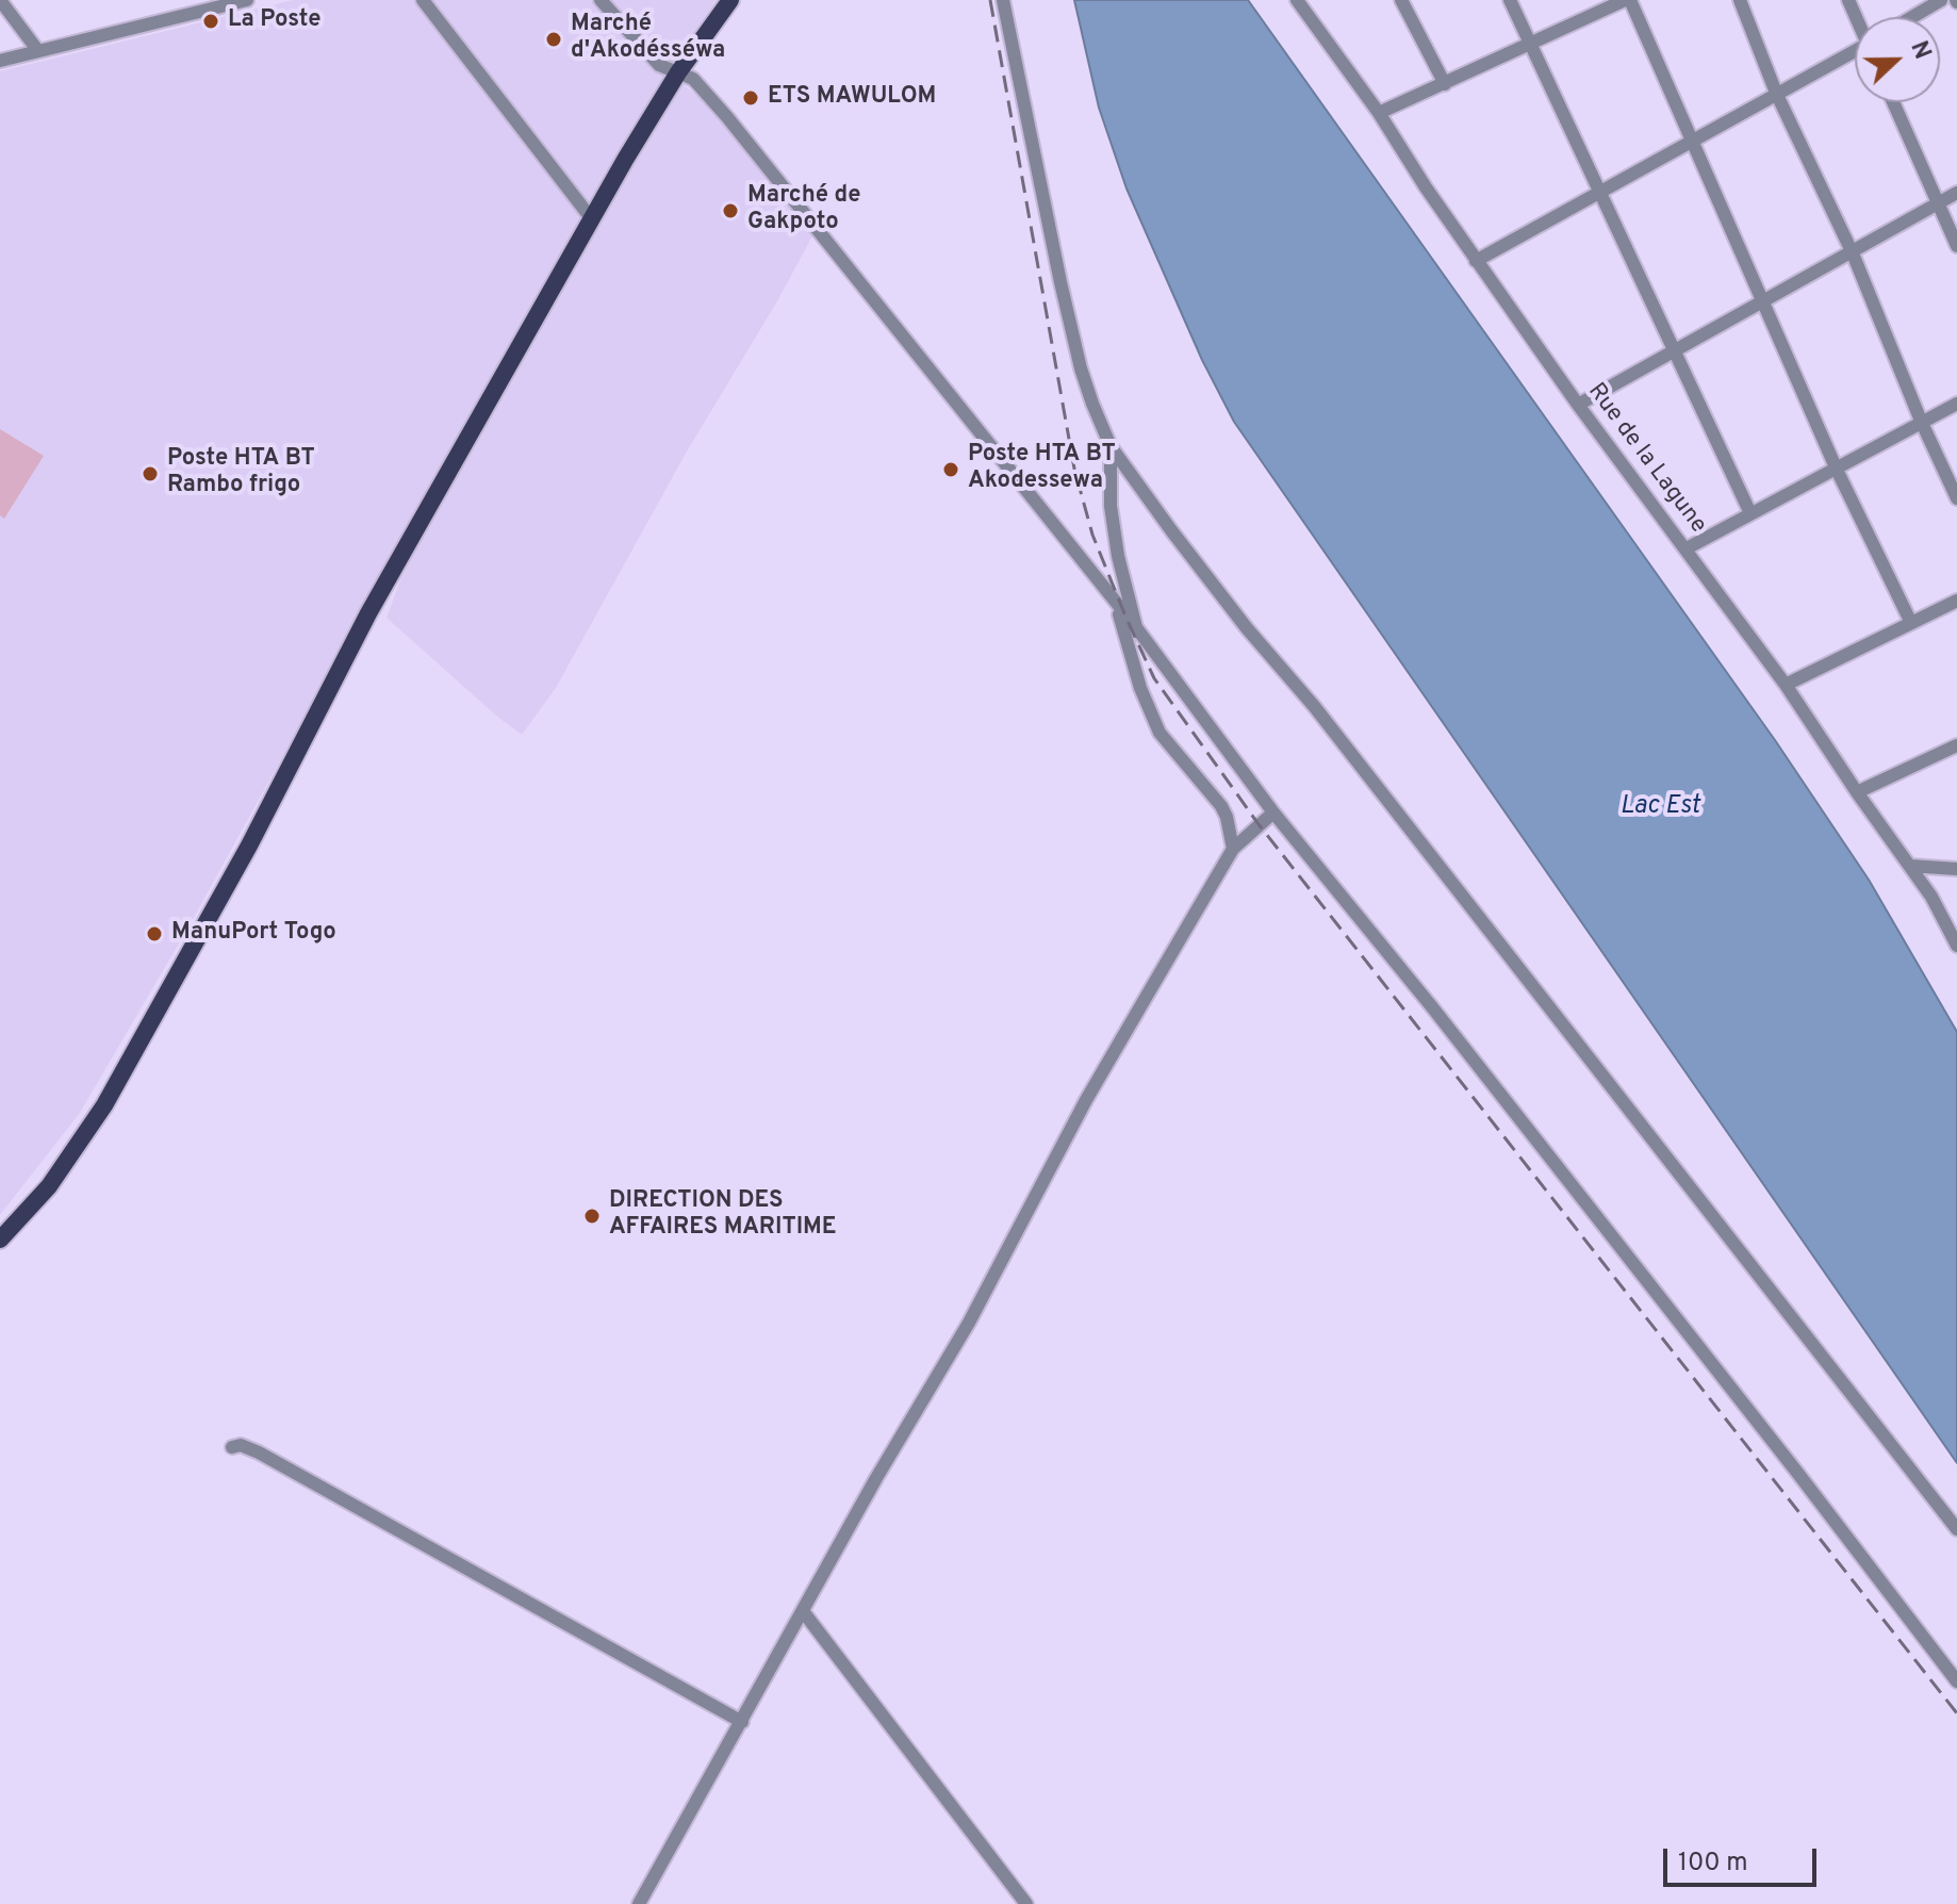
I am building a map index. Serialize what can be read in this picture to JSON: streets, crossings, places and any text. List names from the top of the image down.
{
  "streets": {
    "street": ["Rue de la Lagune"]
  },
  "water": ["Lac Est"],
  "places": [
    "La Poste",
    "Marché d'Akodésséwa",
    "ETS MAWULOM",
    "Marché de Gakpoto",
    "Poste HTA BT Akodessewa",
    "Poste HTA BT Rambo frigo",
    "ManuPort Togo",
    "DIRECTION DES AFFAIRES MARITIME"
  ],
  "scale_bar": "100 m",
  "north": "right"
}
